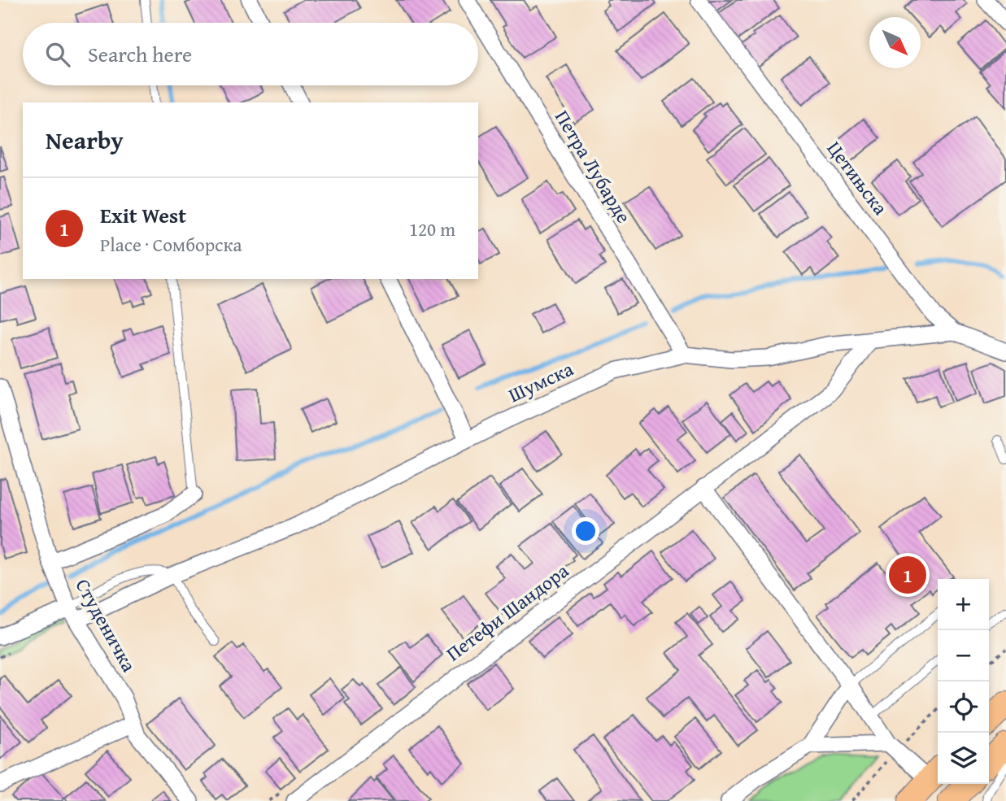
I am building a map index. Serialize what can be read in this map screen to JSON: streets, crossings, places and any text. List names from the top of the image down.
{
  "streets": {
    "street": [
      "Петра Лубарде",
      "Цетињска",
      "Шумска",
      "Петефи Шандора",
      "Студеничка"
    ]
  },
  "crossings": [
    ["Петра Лубарде", "Шумска"],
    ["Цетињска", "Шумска"],
    ["Шумска", "Петефи Шандора"],
    ["Шумска", "Студеничка"]
  ],
  "north": "bottom right",
  "page": {
    "search": "Search here",
    "heading": "Nearby",
    "list": [
      {
        "mark": "1",
        "name": "Exit West",
        "note": "Place · Сомборска",
        "value": "120 m"
      }
    ],
    "pins": "1",
    "map_buttons": ["+", "−"]
  }
}
